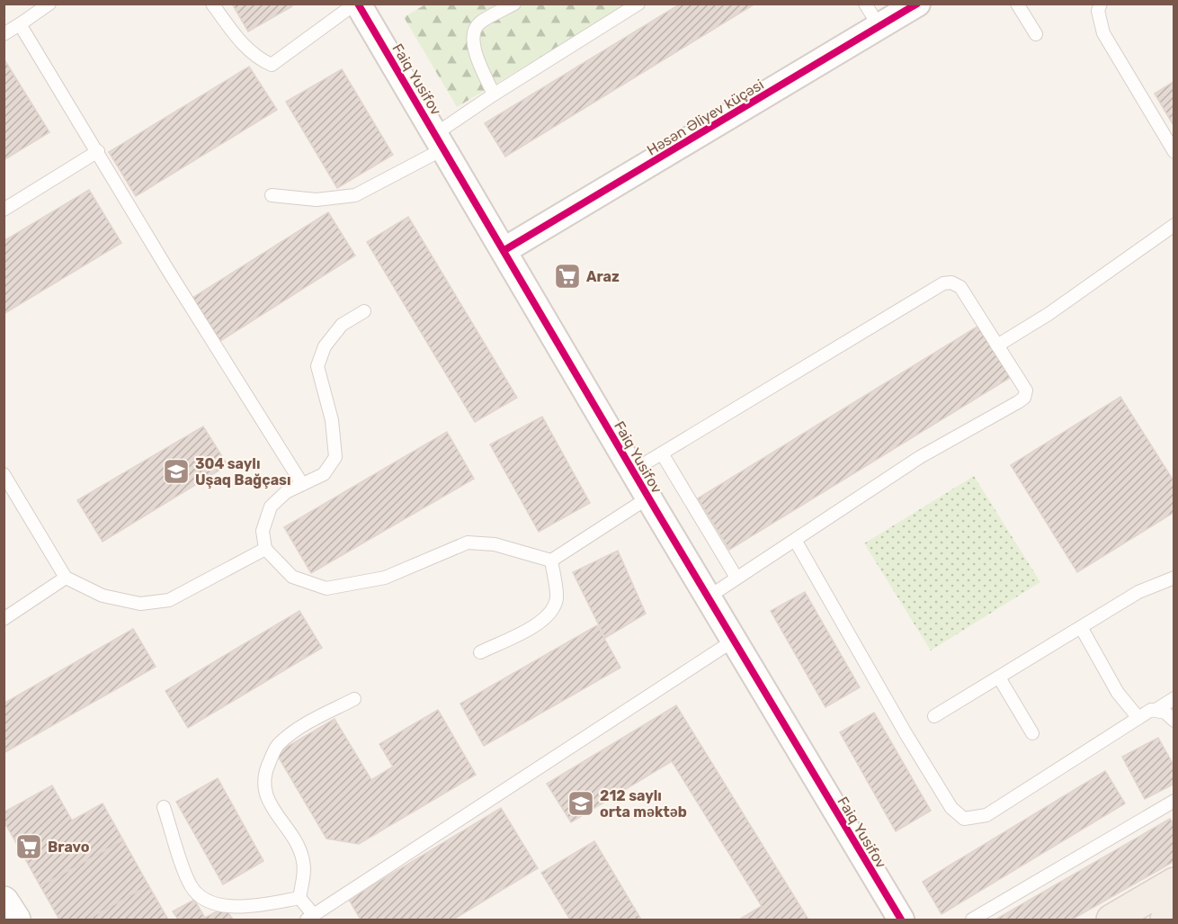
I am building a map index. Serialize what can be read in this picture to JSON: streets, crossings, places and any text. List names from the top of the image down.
{
  "streets": {
    "street": ["Faiq Yusifov", "Həsən Əliyev küçəsi"]
  },
  "crossings": [
    ["Faiq Yusifov", "Həsən Əliyev küçəsi"]
  ],
  "places": {
    "supermarket": ["Araz", "Bravo"],
    "school or university": ["304 saylı Uşaq Bağçası", "212 saylı orta məktəb"]
  }
}
